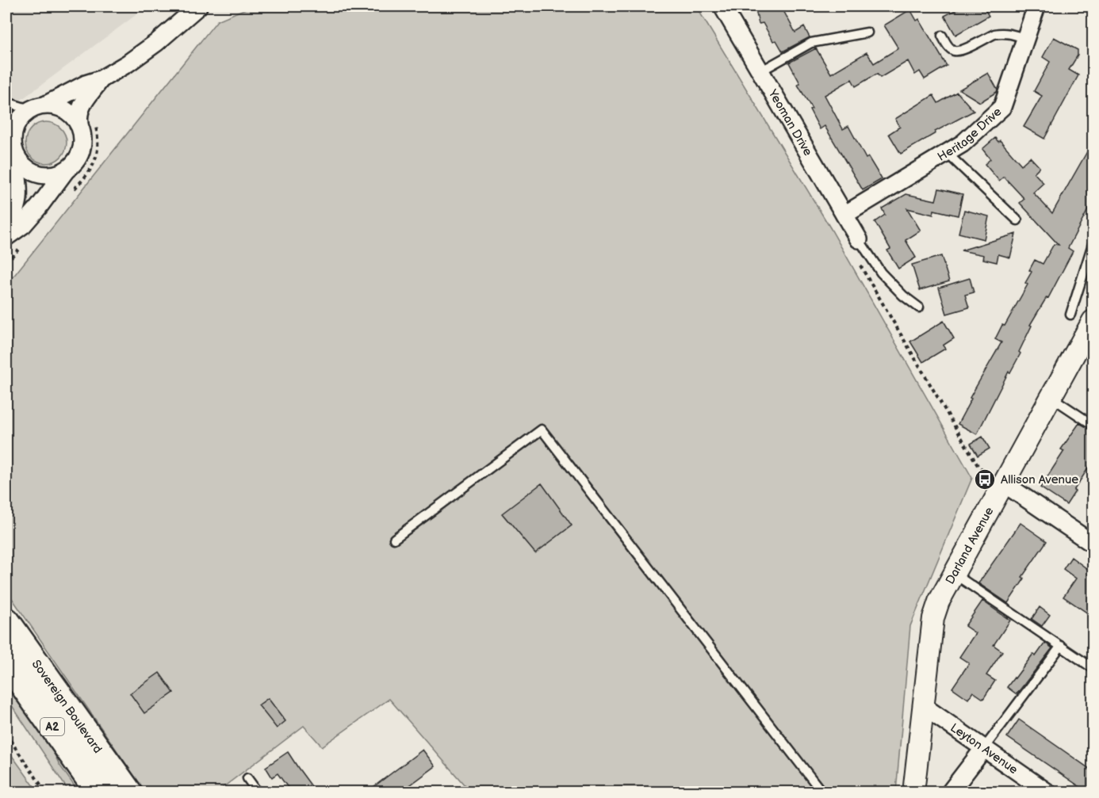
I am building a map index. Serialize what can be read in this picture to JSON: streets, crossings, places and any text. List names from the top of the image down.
{
  "streets": {
    "main road": ["Sovereign Boulevard", "A2"],
    "street": [
      "Yeoman Drive",
      "Heritage Drive",
      "Darland Avenue",
      "Leyton Avenue"
    ]
  },
  "crossings": [
    ["Yeoman Drive", "Heritage Drive"],
    ["Darland Avenue", "Leyton Avenue"]
  ],
  "places": {
    "bus stop": ["Allison Avenue"]
  }
}
